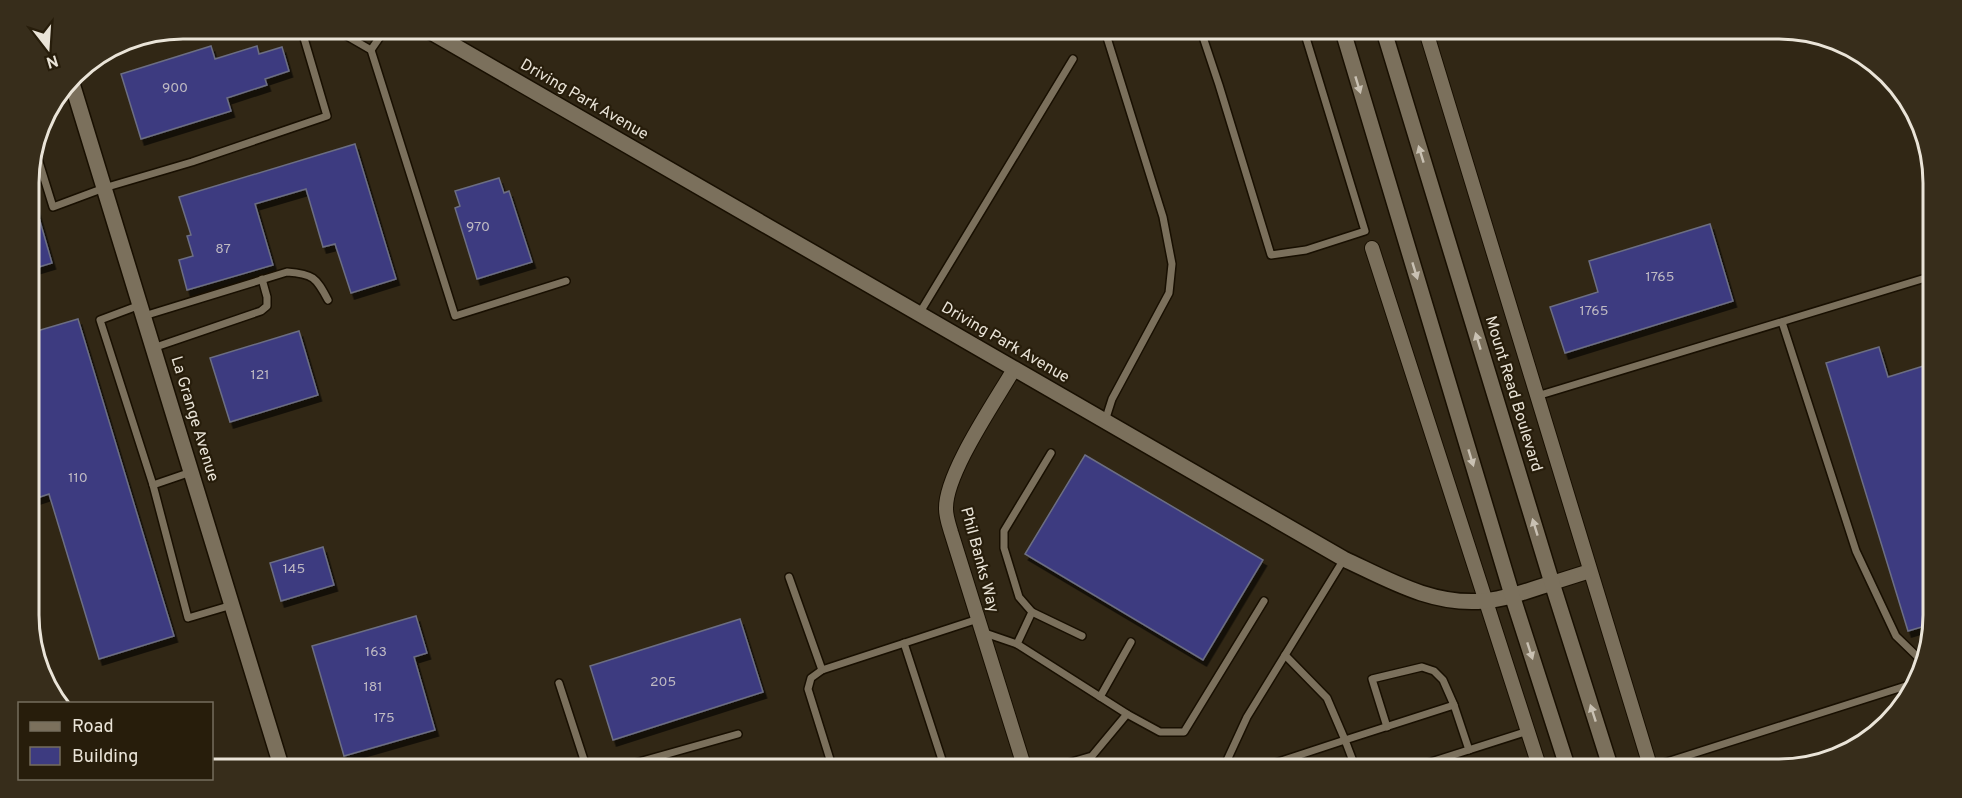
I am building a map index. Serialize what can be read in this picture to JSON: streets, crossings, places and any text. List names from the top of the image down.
{
  "streets": {
    "street": [
      "Driving Park Avenue",
      "Mount Read Boulevard",
      "La Grange Avenue",
      "Phil Banks Way"
    ]
  },
  "crossings": [
    ["Driving Park Avenue", "Mount Read Boulevard"],
    ["Driving Park Avenue", "Phil Banks Way"]
  ],
  "house_numbers": [
    "900",
    "970",
    "87",
    "1765",
    "1765",
    "121",
    "110",
    "145",
    "163",
    "205",
    "181",
    "175"
  ],
  "legend": ["Road", "Building"],
  "north": "bottom"
}
